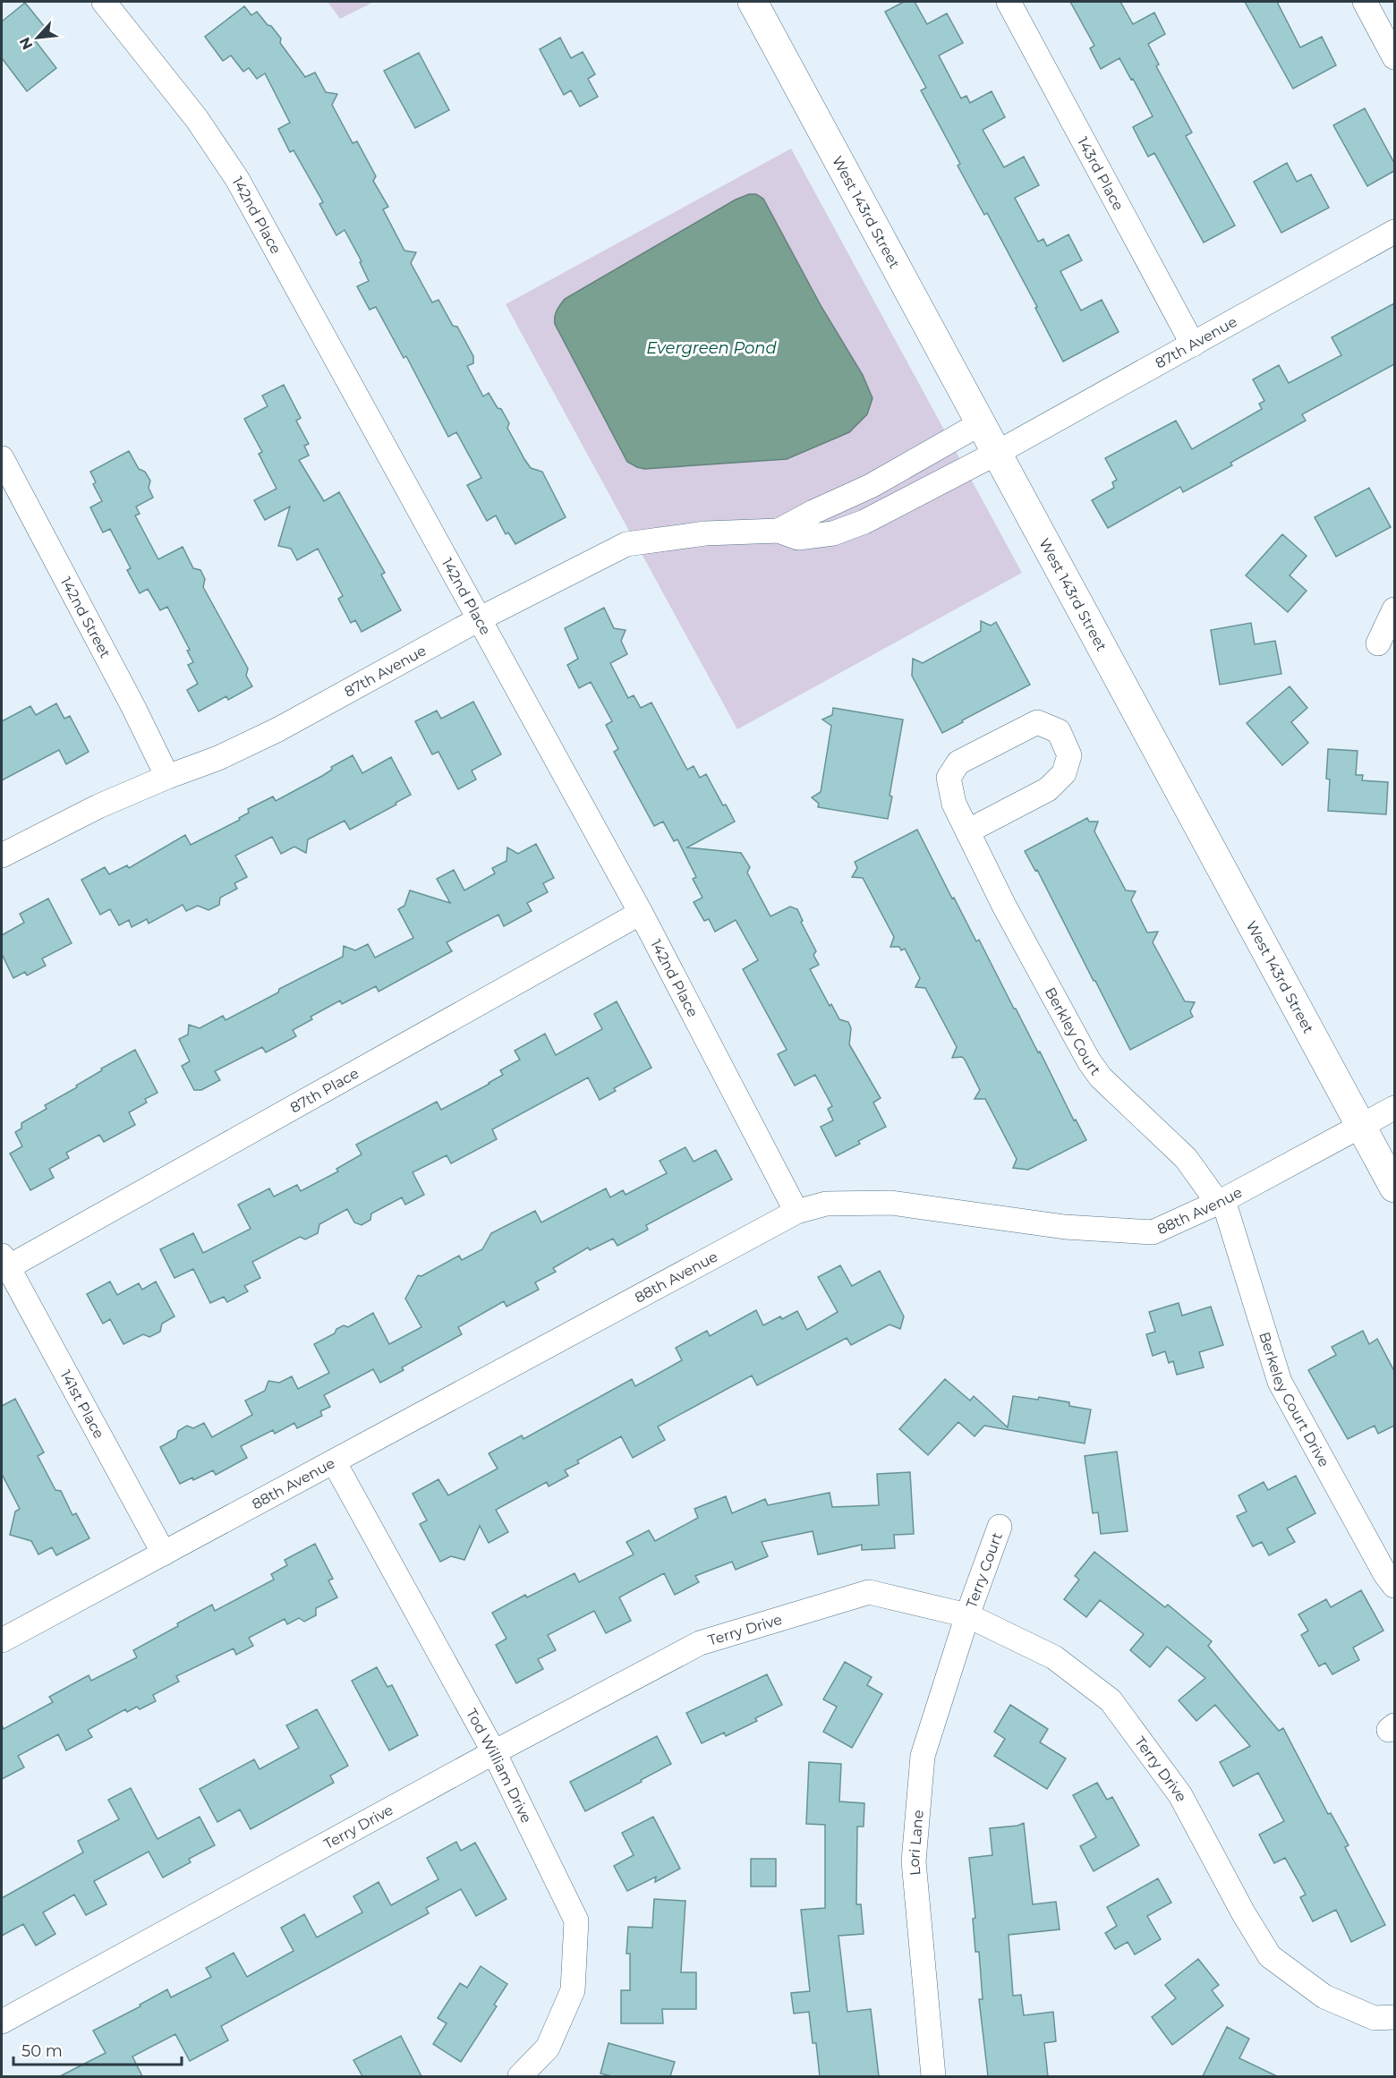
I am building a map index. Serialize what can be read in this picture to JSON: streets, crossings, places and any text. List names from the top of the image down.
{
  "streets": {
    "main road": ["West 143rd Street"],
    "street": [
      "143rd Place",
      "142nd Place",
      "87th Avenue",
      "142nd Street",
      "Berkley Court",
      "87th Place",
      "88th Avenue",
      "Berkeley Court Drive",
      "141st Place",
      "Terry Court",
      "Terry Drive",
      "Tod William Drive",
      "Lori Lane"
    ]
  },
  "crossings": [
    ["143rd Place", "87th Avenue"],
    ["West 143rd Street", "87th Avenue"],
    ["West 143rd Street", "88th Avenue"],
    ["142nd Place", "87th Avenue"],
    ["142nd Place", "87th Place"],
    ["142nd Place", "88th Avenue"],
    ["87th Avenue", "142nd Street"],
    ["Berkley Court", "88th Avenue"],
    ["Berkley Court", "Berkeley Court Drive"],
    ["87th Place", "141st Place"],
    ["88th Avenue", "Berkeley Court Drive"],
    ["88th Avenue", "141st Place"],
    ["88th Avenue", "Tod William Drive"],
    ["Terry Court", "Terry Drive"],
    ["Terry Court", "Lori Lane"],
    ["Terry Drive", "Tod William Drive"],
    ["Terry Drive", "Lori Lane"]
  ],
  "water": ["Evergreen Pond"],
  "scale_bar": "50 m",
  "north": "bottom left"
}
